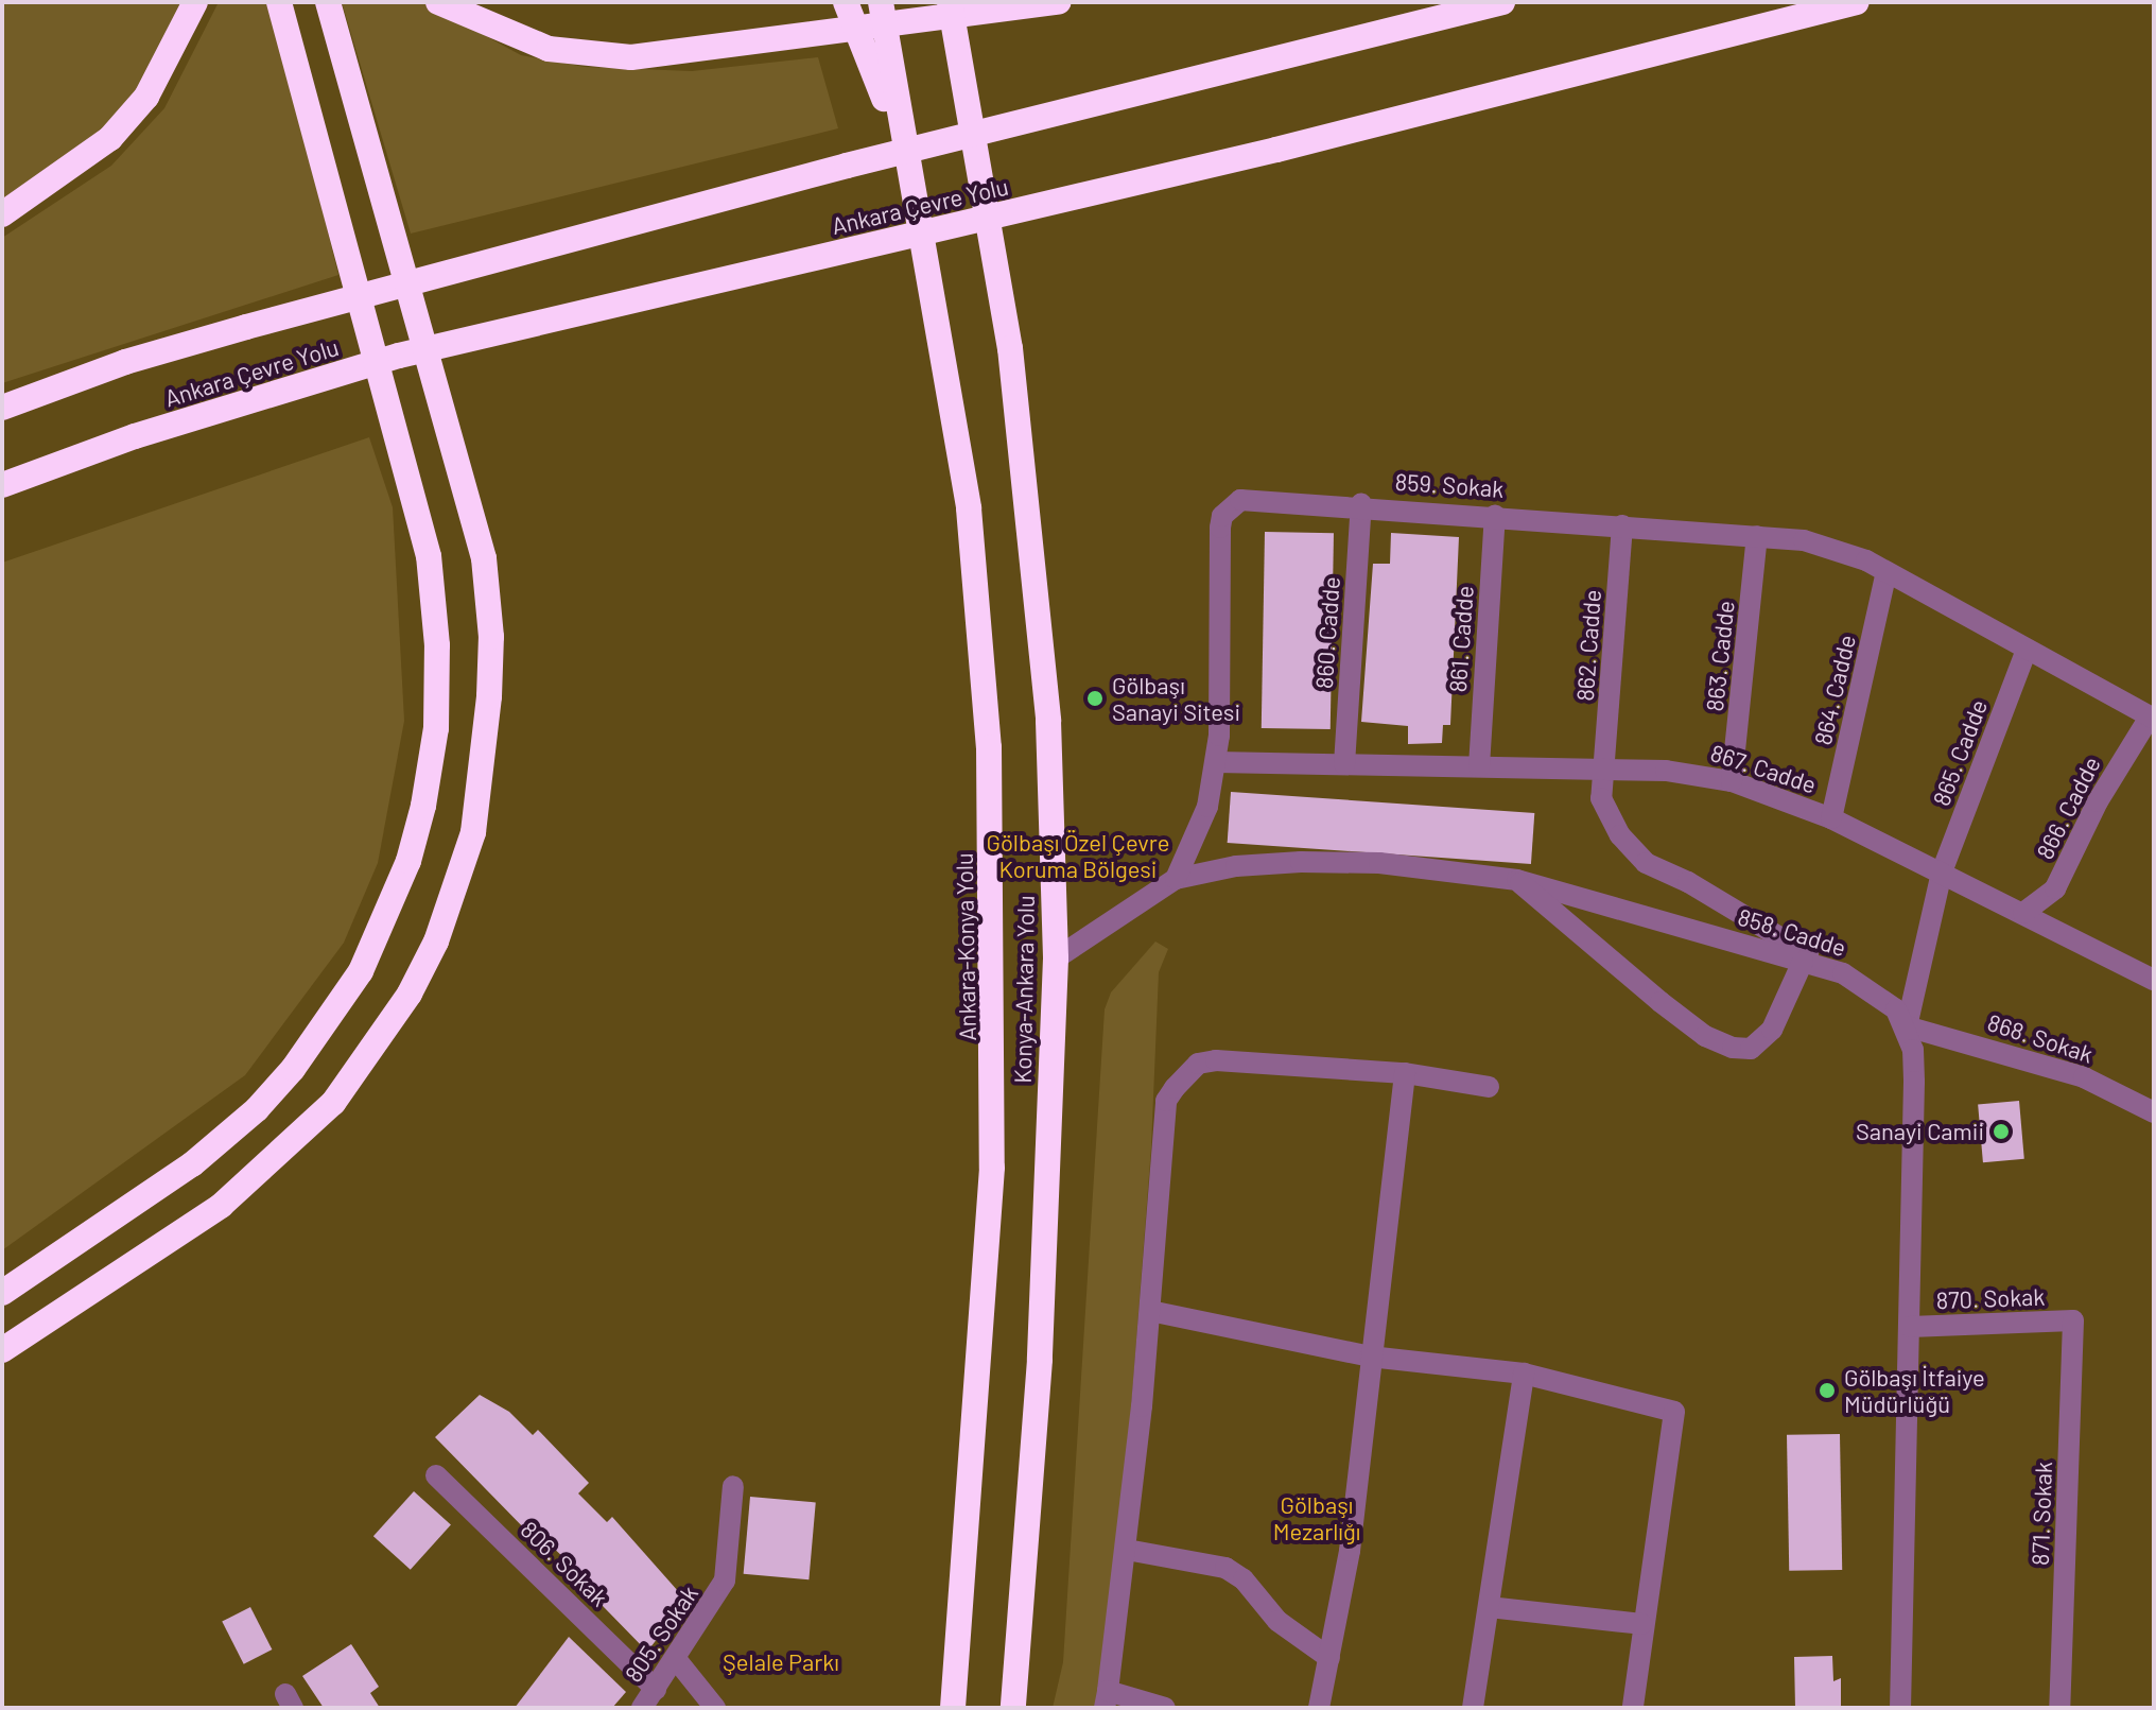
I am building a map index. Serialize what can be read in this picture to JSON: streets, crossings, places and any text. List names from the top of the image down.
{
  "streets": {
    "highway": ["Ankara Çevre Yolu", "Ankara-Konya Yolu", "Konya-Ankara Yolu"],
    "street": [
      "859. Sokak",
      "860. Cadde",
      "861. Cadde",
      "862. Cadde",
      "863. Cadde",
      "864. Cadde",
      "865. Cadde",
      "867. Cadde",
      "866. Cadde",
      "858. Cadde",
      "868. Sokak",
      "870. Sokak",
      "871. Sokak",
      "806. Sokak",
      "805. Sokak"
    ]
  },
  "crossings": [
    ["859. Sokak", "860. Cadde"],
    ["859. Sokak", "861. Cadde"],
    ["859. Sokak", "862. Cadde"],
    ["859. Sokak", "863. Cadde"],
    ["859. Sokak", "864. Cadde"],
    ["859. Sokak", "865. Cadde"],
    ["859. Sokak", "867. Cadde"],
    ["859. Sokak", "866. Cadde"],
    ["859. Sokak", "858. Cadde"],
    ["860. Cadde", "867. Cadde"],
    ["861. Cadde", "867. Cadde"],
    ["862. Cadde", "867. Cadde"],
    ["862. Cadde", "858. Cadde"],
    ["863. Cadde", "867. Cadde"],
    ["864. Cadde", "867. Cadde"],
    ["865. Cadde", "867. Cadde"],
    ["867. Cadde", "866. Cadde"],
    ["858. Cadde", "868. Sokak"],
    ["870. Sokak", "871. Sokak"],
    ["806. Sokak", "805. Sokak"]
  ],
  "parks": ["Gölbaşı Özel Çevre Koruma Bölgesi", "Gölbaşı Mezarlığı", "Şelale Parkı"],
  "places": ["Gölbaşı Sanayi Sitesi", "Sanayi Camii", "Gölbaşı İtfaiye Müdürlüğü"]
}
